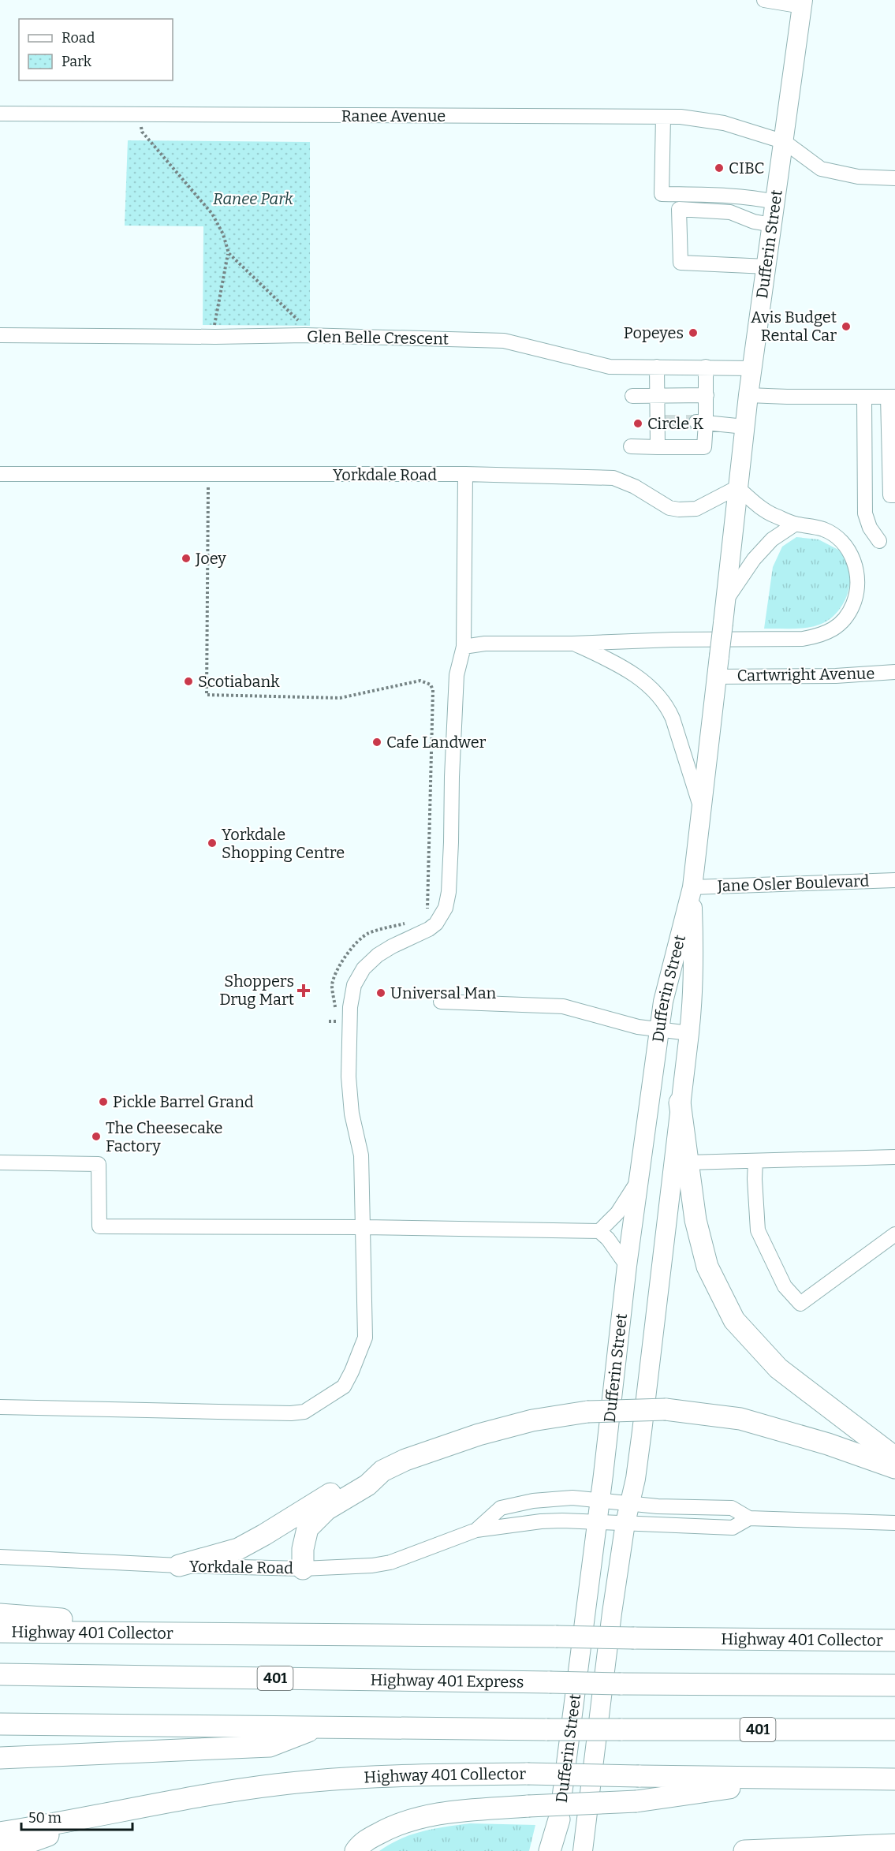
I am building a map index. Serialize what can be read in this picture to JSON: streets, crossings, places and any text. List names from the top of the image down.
{
  "streets": {
    "highway": ["Highway 401 Collector", "401", "Highway 401 Express"],
    "main road": ["Dufferin Street"],
    "street": [
      "Ranee Avenue",
      "Glen Belle Crescent",
      "Yorkdale Road",
      "Cartwright Avenue",
      "Jane Osler Boulevard"
    ]
  },
  "crossings": [
    ["Ranee Avenue", "Dufferin Street"],
    ["Dufferin Street", "Glen Belle Crescent"],
    ["Dufferin Street", "Yorkdale Road"],
    ["Dufferin Street", "Cartwright Avenue"],
    ["Dufferin Street", "Jane Osler Boulevard"]
  ],
  "parks": ["Ranee Park"],
  "places": {
    "other": [
      "CIBC",
      "Avis Budget Rental Car",
      "Popeyes",
      "Circle K",
      "Joey",
      "Scotiabank",
      "Cafe Landwer",
      "Yorkdale Shopping Centre",
      "Universal Man",
      "Pickle Barrel Grand",
      "The Cheesecake Factory"
    ],
    "health": ["Shoppers Drug Mart"]
  },
  "legend": ["Road", "Park"],
  "scale_bar": "50 m"
}
